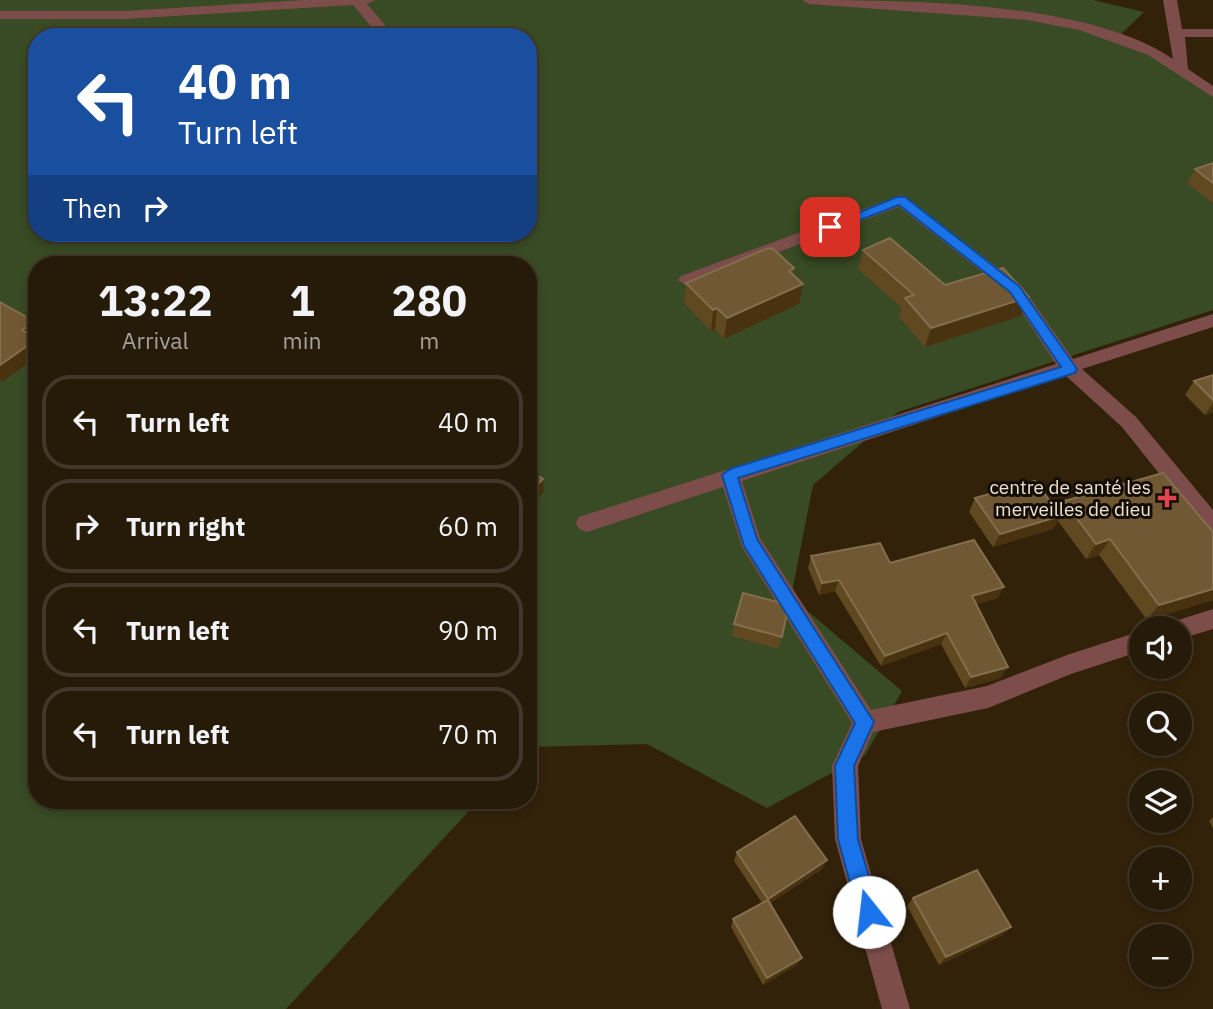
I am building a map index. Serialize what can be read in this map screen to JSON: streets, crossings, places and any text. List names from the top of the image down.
{
  "places": {
    "health": ["centre de santé les merveilles de dieu"]
  },
  "page": {
    "turn": ["40 m", "Turn left"],
    "then": "Then",
    "eta": [
      "13:22",
      "Arrival",
      "1",
      "min",
      "280",
      "m"
    ],
    "list": [
      {
        "name": "Turn left",
        "value": "40 m"
      },
      {
        "name": "Turn right",
        "value": "60 m"
      },
      {
        "name": "Turn left",
        "value": "90 m"
      },
      {
        "name": "Turn left",
        "value": "70 m"
      }
    ],
    "map_buttons": ["+", "−"]
  }
}
